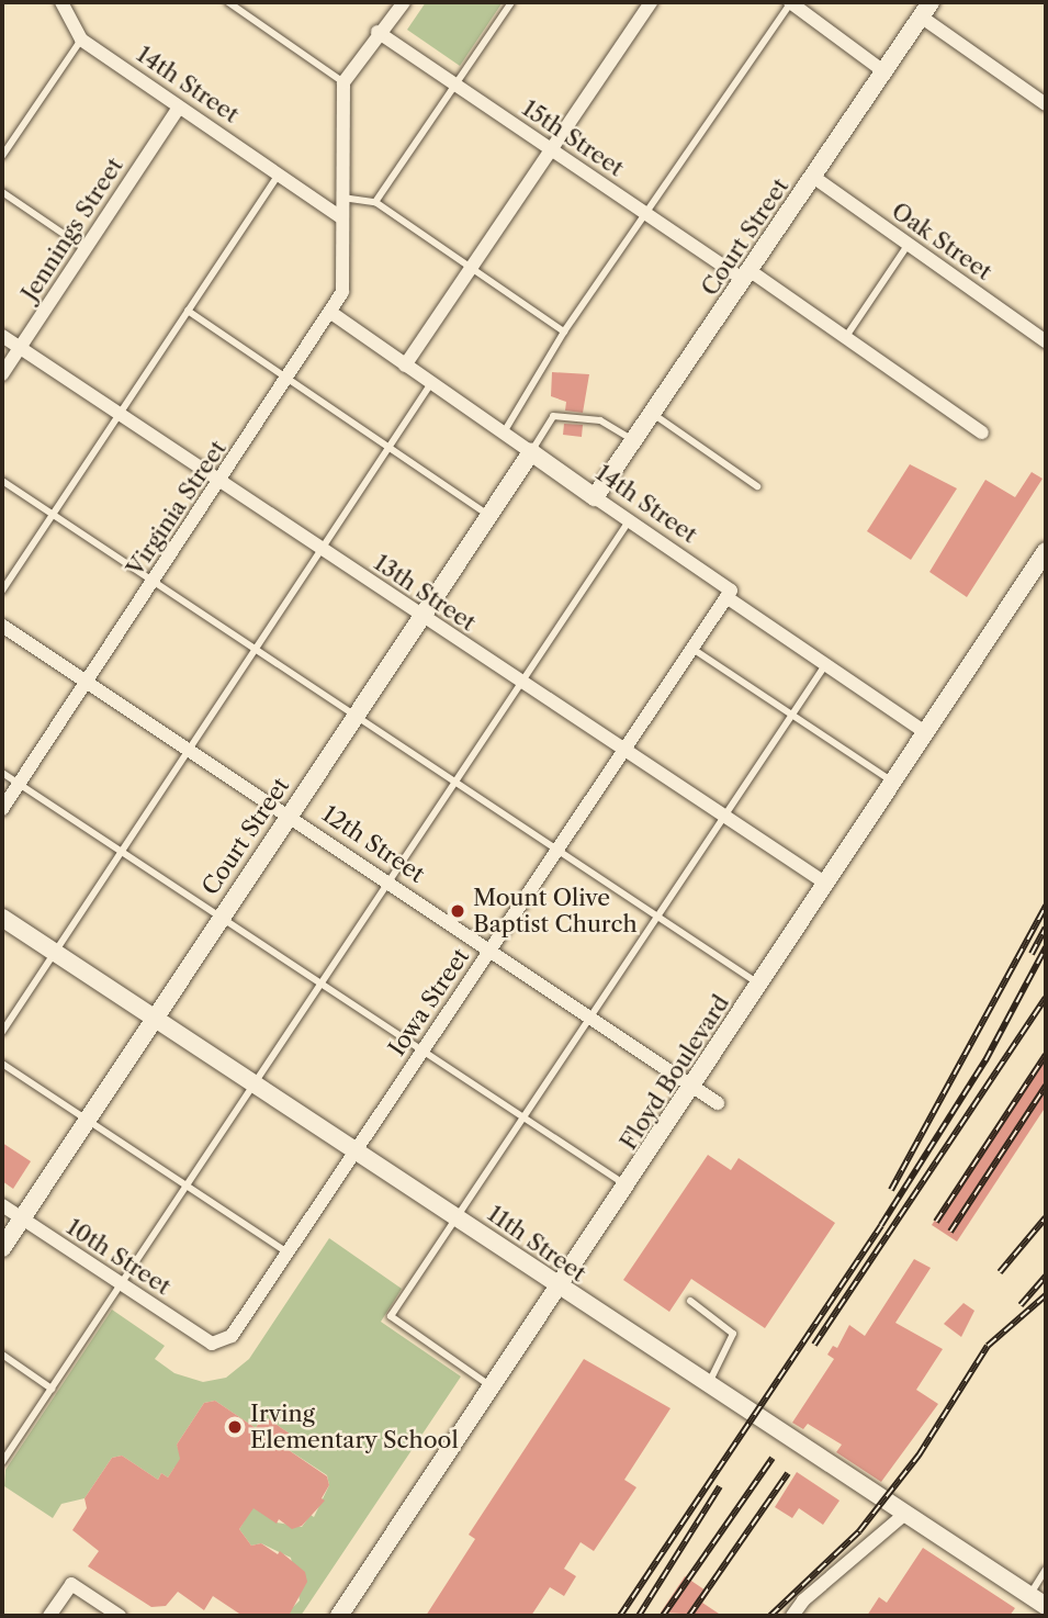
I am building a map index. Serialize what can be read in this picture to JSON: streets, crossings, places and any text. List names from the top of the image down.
{
  "streets": {
    "main road": [
      "14th Street",
      "Court Street",
      "Floyd Boulevard",
      "11th Street"
    ],
    "street": [
      "15th Street",
      "Jennings Street",
      "Oak Street",
      "Virginia Street",
      "13th Street",
      "12th Street",
      "Iowa Street",
      "10th Street"
    ]
  },
  "crossings": [
    ["14th Street", "Jennings Street"],
    ["14th Street", "Court Street"],
    ["14th Street", "Virginia Street"],
    ["14th Street", "Iowa Street"],
    ["14th Street", "Floyd Boulevard"],
    ["15th Street", "Court Street"],
    ["Jennings Street", "13th Street"],
    ["Court Street", "Oak Street"],
    ["Court Street", "13th Street"],
    ["Court Street", "12th Street"],
    ["Court Street", "11th Street"],
    ["Court Street", "10th Street"],
    ["Virginia Street", "13th Street"],
    ["Virginia Street", "12th Street"],
    ["13th Street", "Iowa Street"],
    ["13th Street", "Floyd Boulevard"],
    ["12th Street", "Iowa Street"],
    ["12th Street", "Floyd Boulevard"],
    ["Iowa Street", "11th Street"],
    ["Iowa Street", "10th Street"],
    ["Floyd Boulevard", "11th Street"]
  ],
  "places": ["Mount Olive Baptist Church", "Irving Elementary School"]
}
